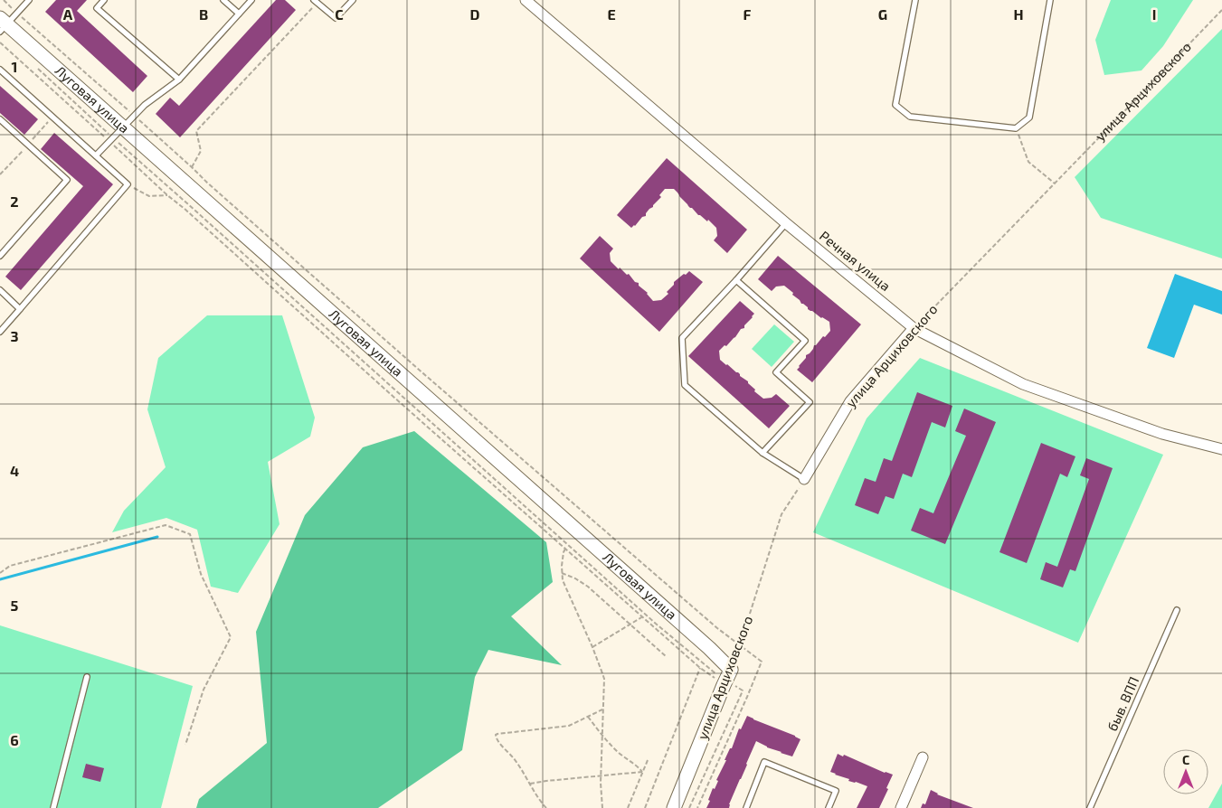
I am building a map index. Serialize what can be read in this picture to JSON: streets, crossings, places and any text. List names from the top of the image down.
{
  "streets": {
    "street": ["улица Арциховского", "Луговая улица", "Речная улица"],
    "lane": ["быв. ВПП"]
  },
  "crossings": [
    ["улица Арциховского", "Луговая улица"],
    ["улица Арциховского", "Речная улица"]
  ],
  "north": "top",
  "grid": {
    "columns": [
      "A",
      "B",
      "C",
      "D",
      "E",
      "F",
      "G",
      "H",
      "I"
    ],
    "rows": [
      "1",
      "2",
      "3",
      "4",
      "5",
      "6"
    ]
  }
}
